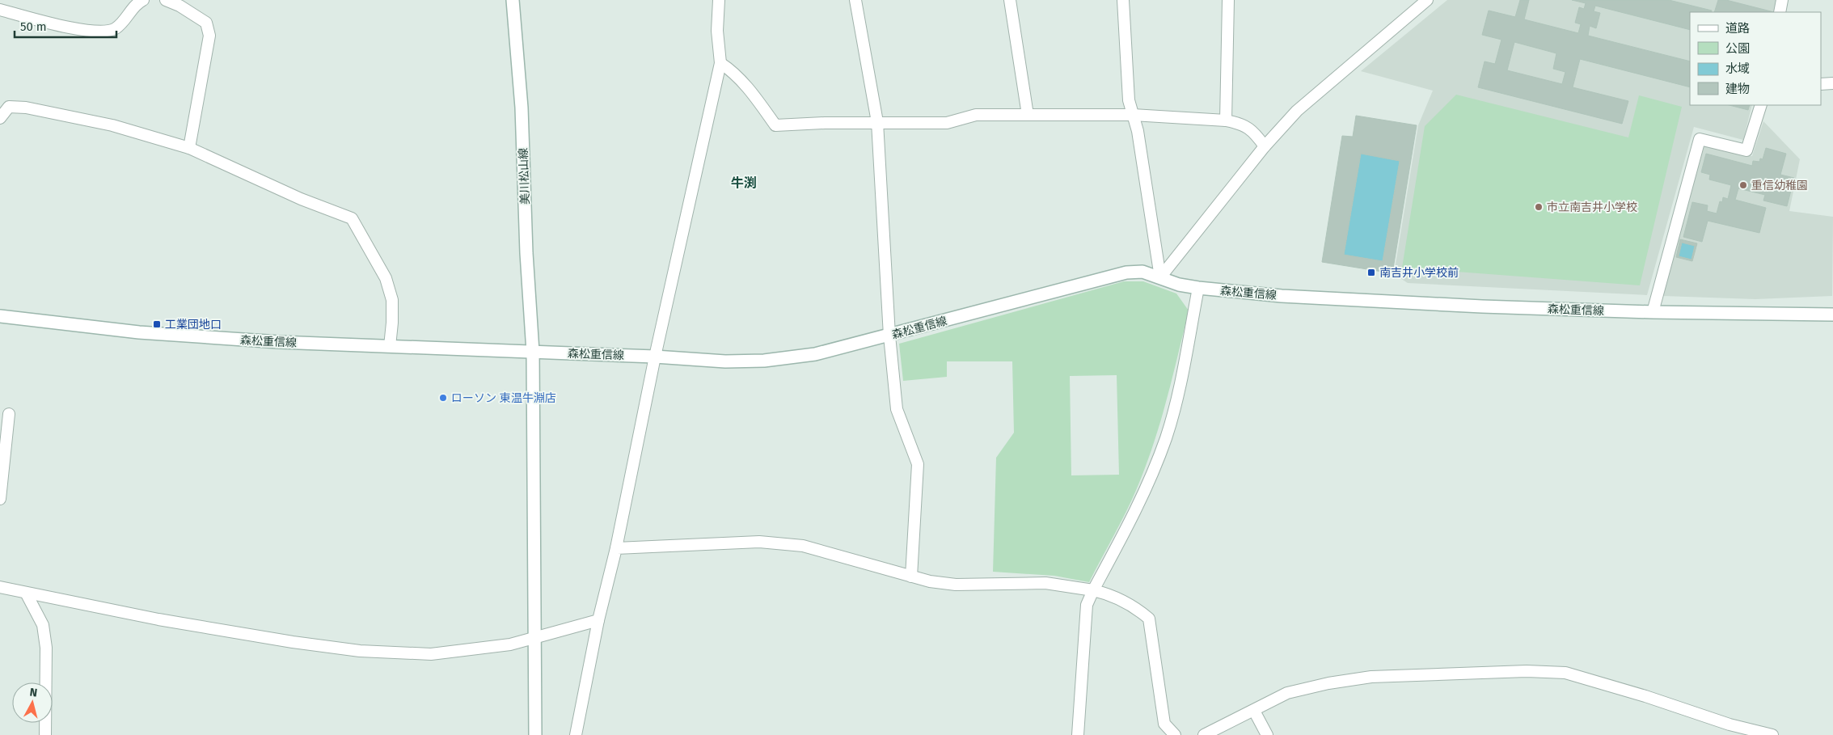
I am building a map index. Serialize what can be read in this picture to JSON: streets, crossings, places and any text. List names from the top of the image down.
{
  "streets": {
    "main road": ["美川松山線", "森松重信線"]
  },
  "crossings": [
    ["美川松山線", "森松重信線"]
  ],
  "districts": ["牛渕"],
  "places": {
    "other": ["重信幼稚園", "市立南吉井小学校", "ローソン 東温牛淵店"],
    "transit": ["南吉井小学校前", "工業団地口"]
  },
  "legend": [
    "道路",
    "公園",
    "水域",
    "建物"
  ],
  "scale_bar": "50 m",
  "north": "top"
}
